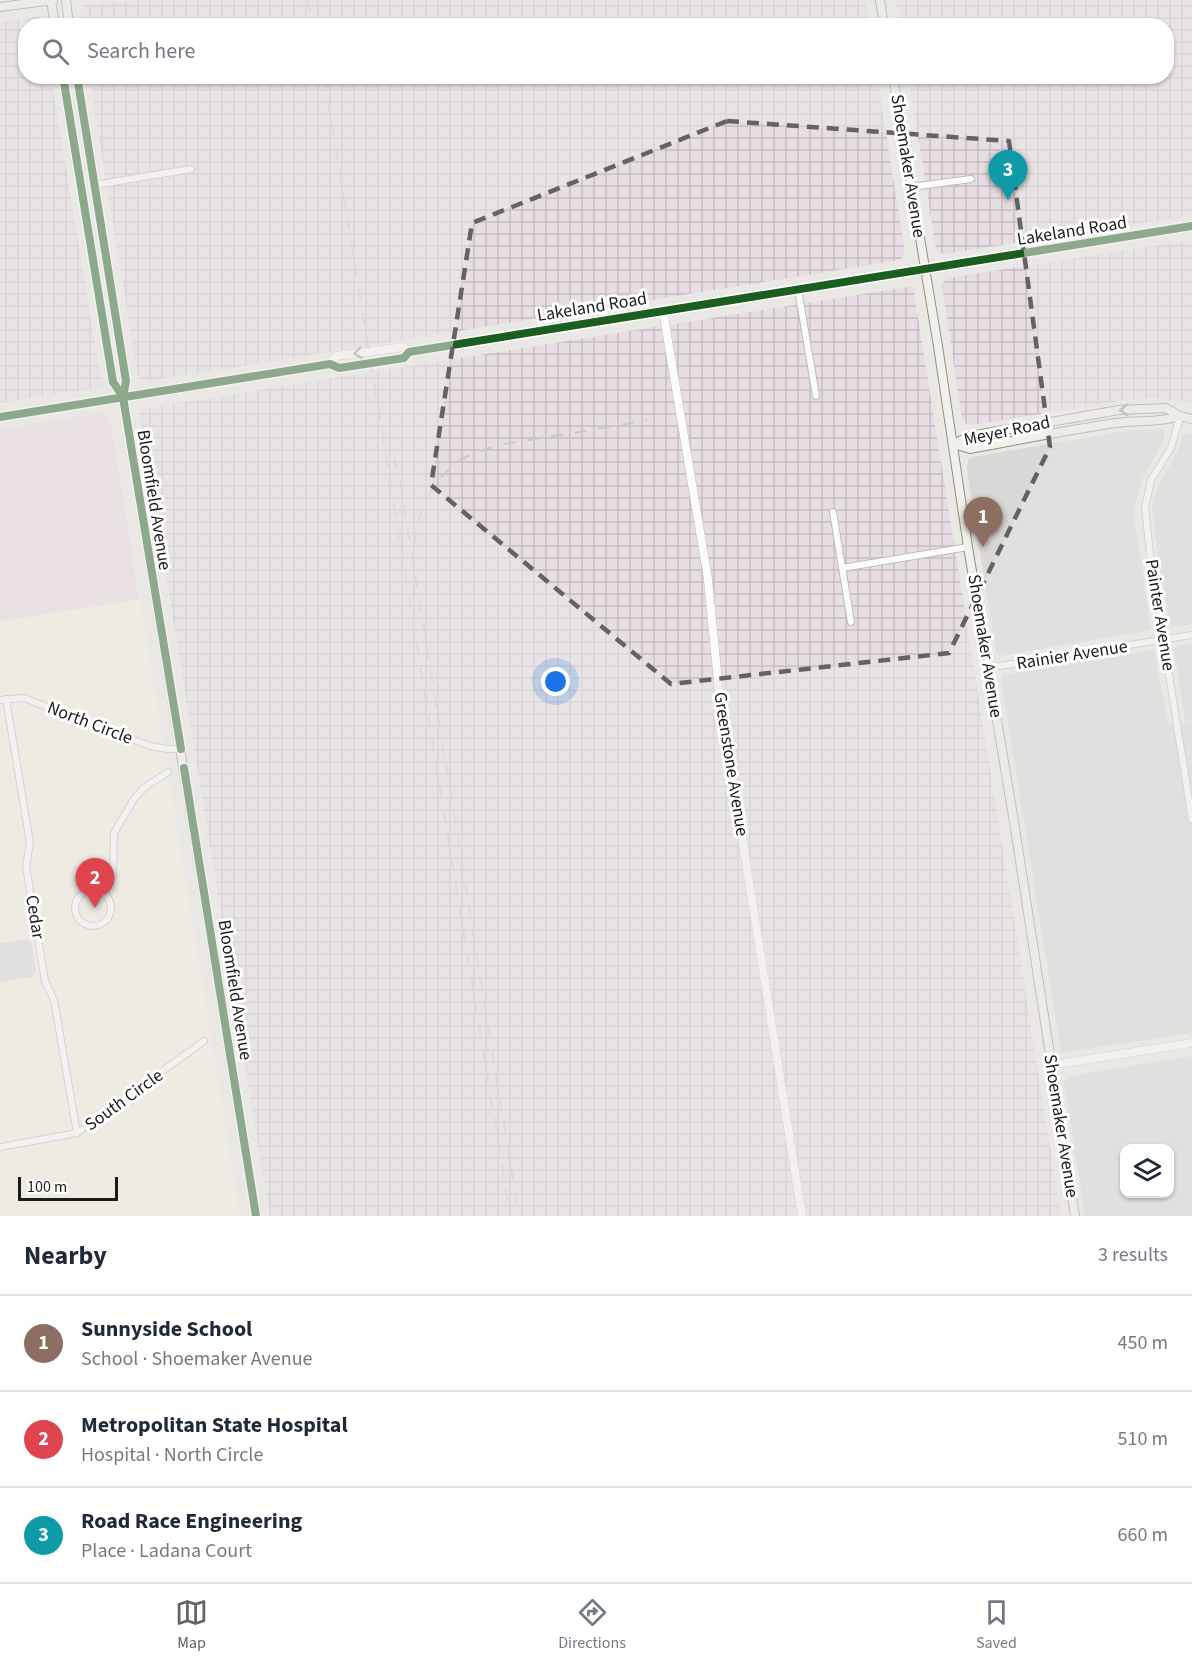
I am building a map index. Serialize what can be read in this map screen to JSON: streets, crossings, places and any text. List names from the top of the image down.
{
  "streets": {
    "main road": ["Shoemaker Avenue", "Meyer Road", "Bloomfield Avenue"],
    "street": [
      "Lakeland Road",
      "Painter Avenue",
      "Rainier Avenue",
      "North Circle",
      "Greenstone Avenue",
      "Cedar",
      "South Circle"
    ]
  },
  "crossings": [
    ["Shoemaker Avenue", "Lakeland Road"],
    ["Shoemaker Avenue", "Meyer Road"],
    ["Shoemaker Avenue", "Rainier Avenue"],
    ["Lakeland Road", "Bloomfield Avenue"],
    ["Lakeland Road", "Greenstone Avenue"],
    ["Meyer Road", "Painter Avenue"],
    ["Bloomfield Avenue", "North Circle"],
    ["Painter Avenue", "Rainier Avenue"],
    ["North Circle", "Cedar"],
    ["Cedar", "South Circle"]
  ],
  "scale_bar": "100 m",
  "page": {
    "search": "Search here",
    "pins": ["3", "1", "2"],
    "scale": "100 m",
    "heading": ["Nearby", "3 results"],
    "list": [
      {
        "mark": "1",
        "name": "Sunnyside School",
        "note": "School · Shoemaker Avenue",
        "value": "450 m"
      },
      {
        "mark": "2",
        "name": "Metropolitan State Hospital",
        "note": "Hospital · North Circle",
        "value": "510 m"
      },
      {
        "mark": "3",
        "name": "Road Race Engineering",
        "note": "Place · Ladana Court",
        "value": "660 m"
      }
    ],
    "nav": ["Map", "Directions", "Saved"]
  }
}
